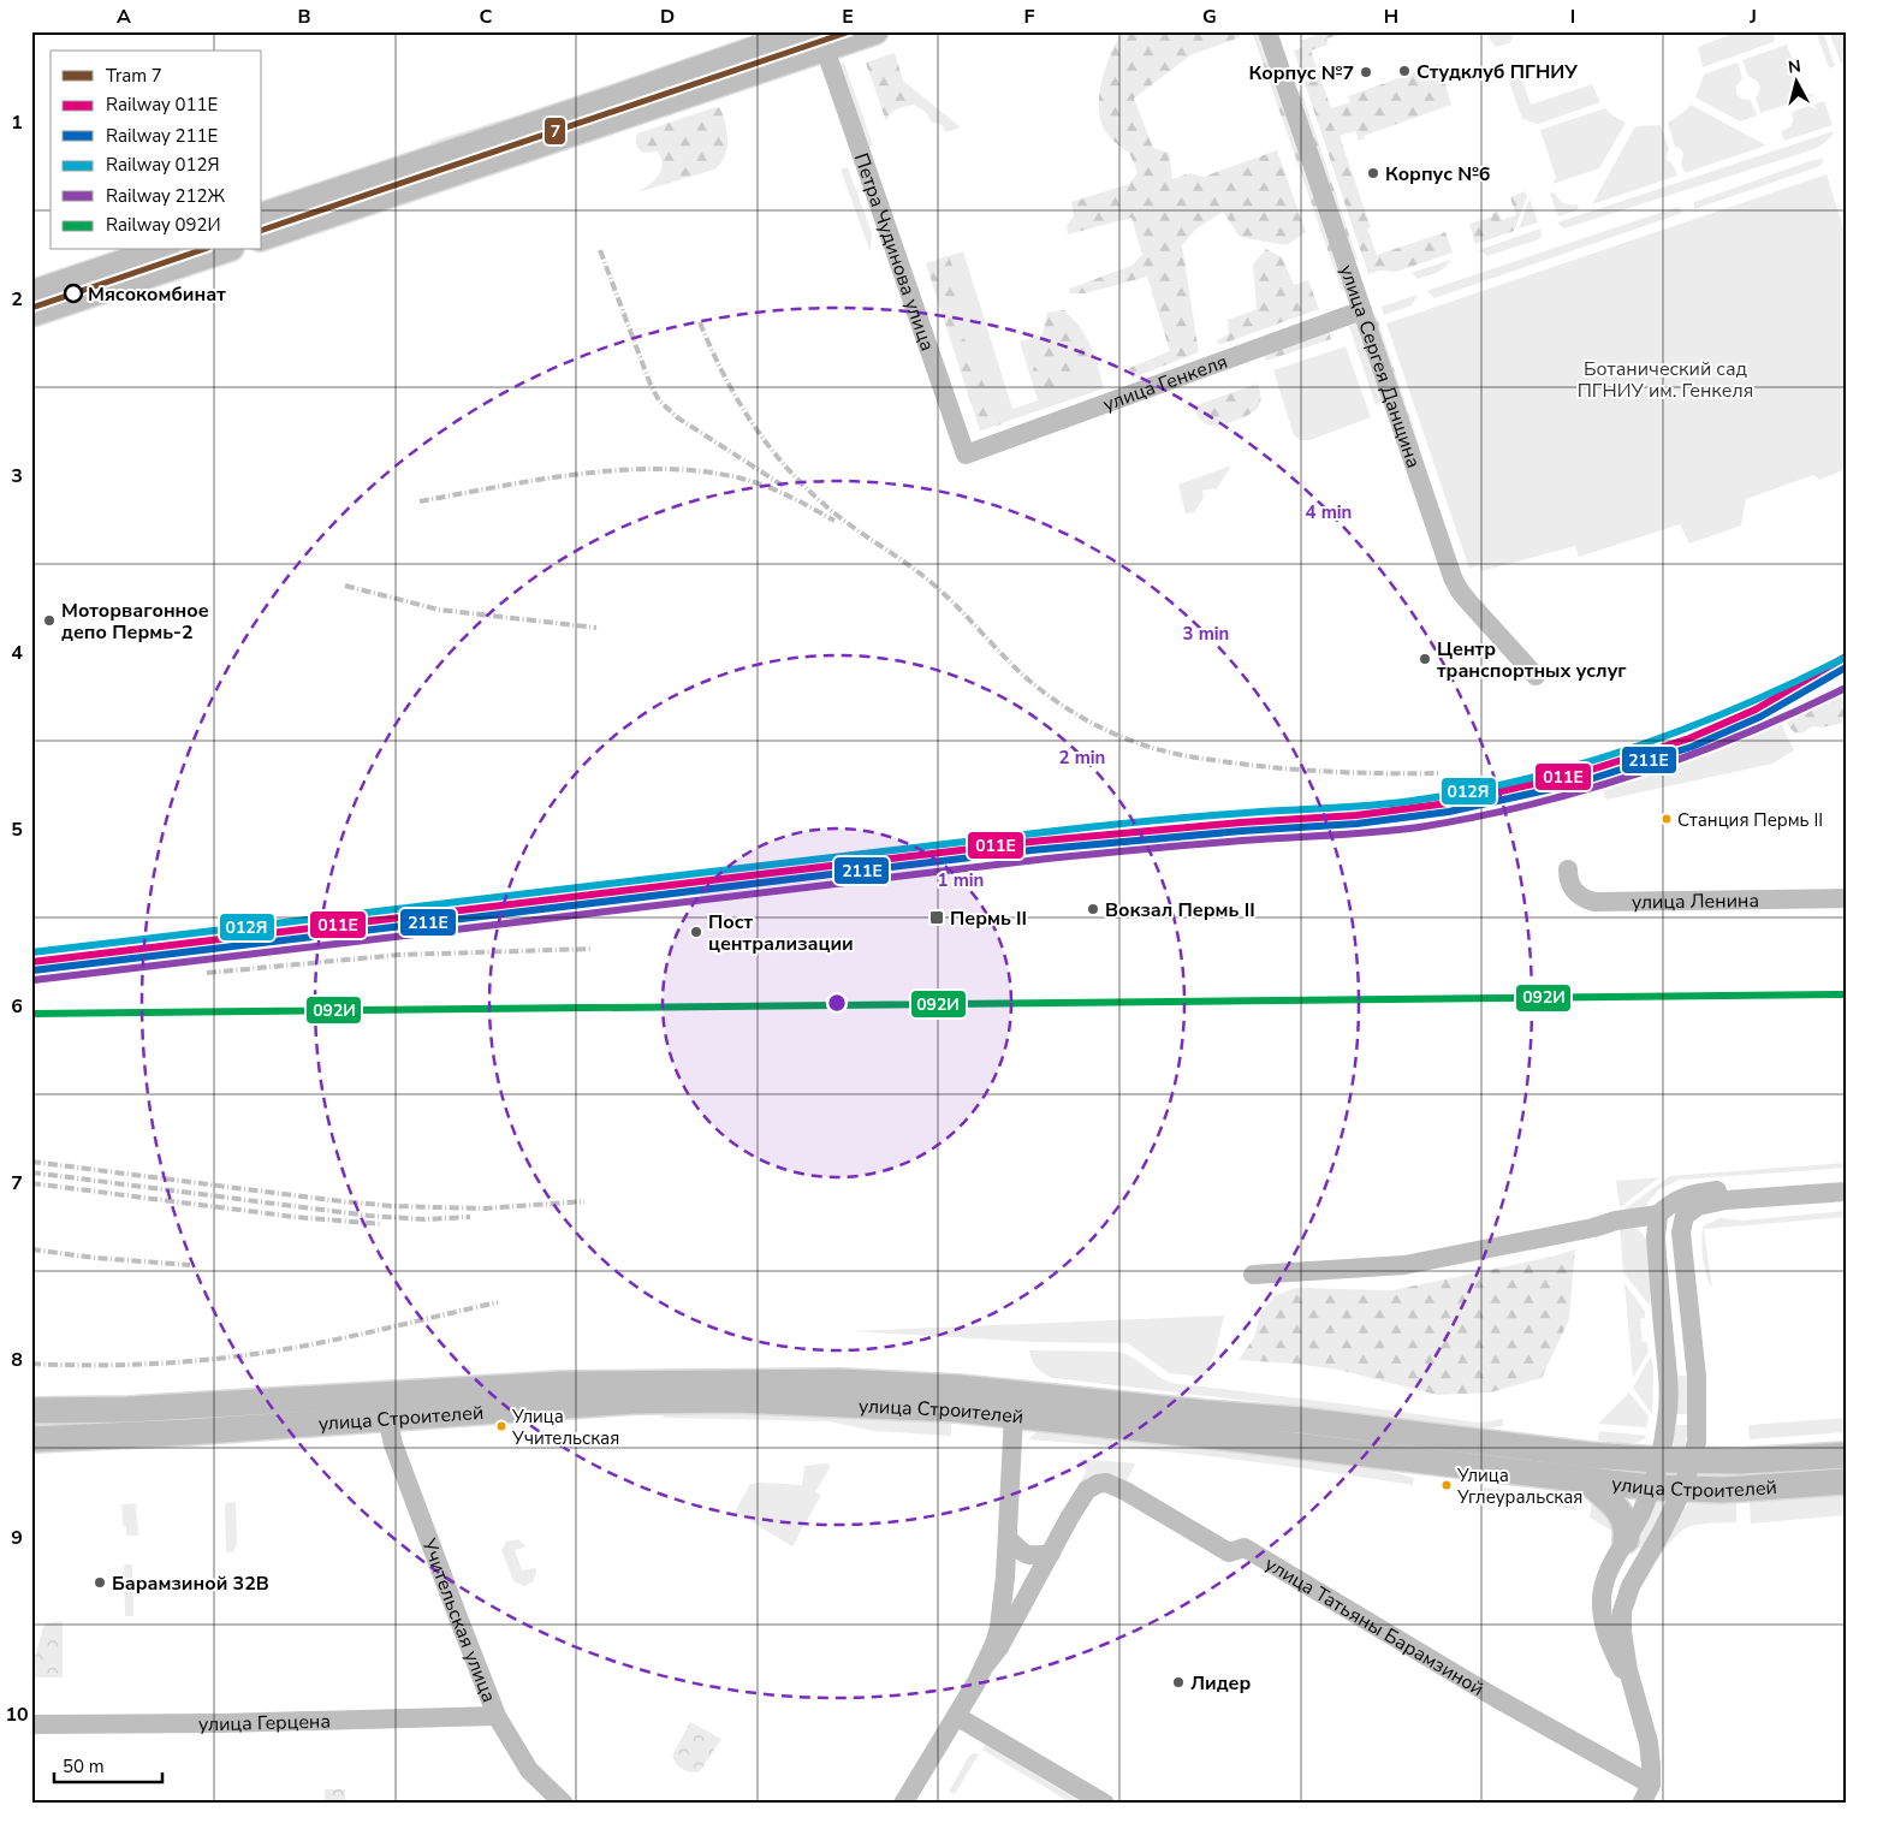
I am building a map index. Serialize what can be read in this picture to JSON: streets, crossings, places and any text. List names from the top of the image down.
{
  "streets": {
    "main road": ["улица Строителей"],
    "street": [
      "Петра Чудинова улица",
      "улица Сергея Данщина",
      "улица Генкеля",
      "улица Ленина",
      "Учительская улица",
      "улица Татьяны Барамзиной",
      "улица Герцена"
    ]
  },
  "crossings": [
    ["Петра Чудинова улица", "улица Генкеля"],
    ["улица Сергея Данщина", "улица Генкеля"],
    ["улица Строителей", "Учительская улица"],
    ["Учительская улица", "улица Герцена"]
  ],
  "parks": ["Ботанический сад ПГНИУ им. Генкеля"],
  "places": {
    "other": [
      "Студклуб ПГНИУ",
      "Корпус №7",
      "Корпус №6",
      "Мясокомбинат",
      "Моторвагонное депо Пермь-2",
      "Центр транспортных услуг",
      "Станция Пермь II",
      "Вокзал Пермь II",
      "Пост централизации",
      "Улица Учительская",
      "Улица Углеуральская",
      "Барамзиной 32В",
      "Лидер"
    ],
    "transit": ["Пермь II"]
  },
  "lines": [
    "tram line 7",
    "rail line 011Е",
    "rail line 012Я",
    "rail line 211Е",
    "rail line 212Ж",
    "rail line 092И"
  ],
  "legend": [
    "Tram 7",
    "Railway 011Е",
    "Railway 211Е",
    "Railway 012Я",
    "Railway 212Ж",
    "Railway 092И"
  ],
  "scale_bar": "50 m",
  "north": "top",
  "grid": {
    "columns": [
      "A",
      "B",
      "C",
      "D",
      "E",
      "F",
      "G",
      "H",
      "I",
      "J"
    ],
    "rows": [
      "1",
      "2",
      "3",
      "4",
      "5",
      "6",
      "7",
      "8",
      "9",
      "10"
    ]
  },
  "rings": [
    "4 min",
    "3 min",
    "2 min",
    "1 min"
  ]
}
